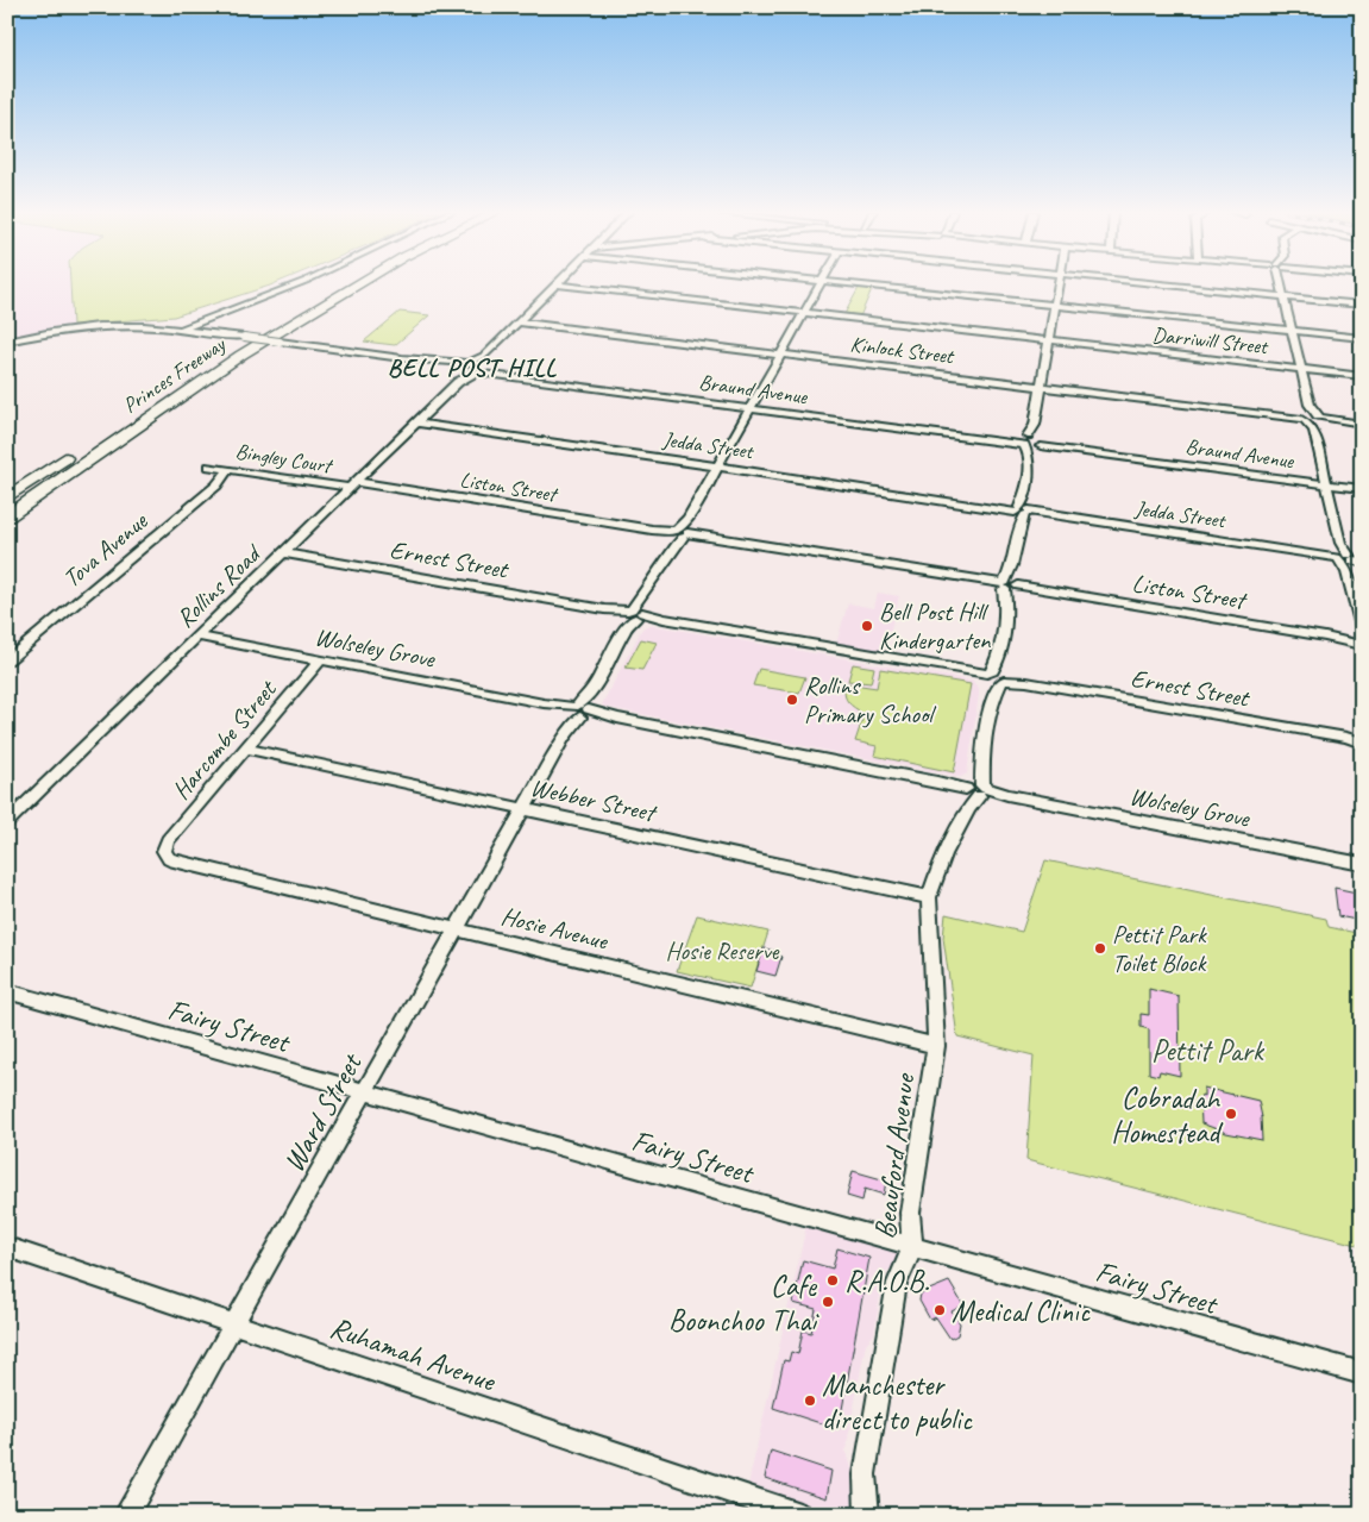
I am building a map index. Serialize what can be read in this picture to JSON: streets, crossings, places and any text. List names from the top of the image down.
{
  "streets": {
    "highway": ["Princes Freeway"],
    "street": [
      "Darriwill Street",
      "Kinlock Street",
      "Braund Avenue",
      "Jedda Street",
      "Bingley Court",
      "Liston Street",
      "Tova Avenue",
      "Ernest Street",
      "Rollins Road",
      "Wolseley Grove",
      "Harcombe Street",
      "Webber Street",
      "Hosie Avenue",
      "Fairy Street",
      "Ward Street",
      "Beauford Avenue",
      "Ruhamah Avenue"
    ]
  },
  "crossings": [
    ["Braund Avenue", "Rollins Road"],
    ["Jedda Street", "Rollins Road"],
    ["Bingley Court", "Liston Street"],
    ["Bingley Court", "Tova Avenue"],
    ["Bingley Court", "Rollins Road"],
    ["Liston Street", "Rollins Road"],
    ["Liston Street", "Ward Street"],
    ["Liston Street", "Beauford Avenue"],
    ["Ernest Street", "Rollins Road"],
    ["Ernest Street", "Ward Street"],
    ["Ernest Street", "Beauford Avenue"],
    ["Rollins Road", "Wolseley Grove"],
    ["Wolseley Grove", "Harcombe Street"],
    ["Wolseley Grove", "Ward Street"],
    ["Wolseley Grove", "Beauford Avenue"],
    ["Harcombe Street", "Webber Street"],
    ["Harcombe Street", "Hosie Avenue"],
    ["Webber Street", "Ward Street"],
    ["Webber Street", "Beauford Avenue"],
    ["Hosie Avenue", "Ward Street"],
    ["Hosie Avenue", "Beauford Avenue"],
    ["Fairy Street", "Ward Street"],
    ["Fairy Street", "Beauford Avenue"],
    ["Ward Street", "Ruhamah Avenue"]
  ],
  "districts": ["BELL POST HILL"],
  "parks": ["Hosie Reserve", "Pettit Park"],
  "places": [
    "Bell Post Hill Kindergarten",
    "Rollins Primary School",
    "Pettit Park Toilet Block",
    "Cobradah Homestead",
    "R.A.O.B.",
    "Cafe Boonchoo Thai",
    "Medical Clinic",
    "Manchester direct to public"
  ]
}
